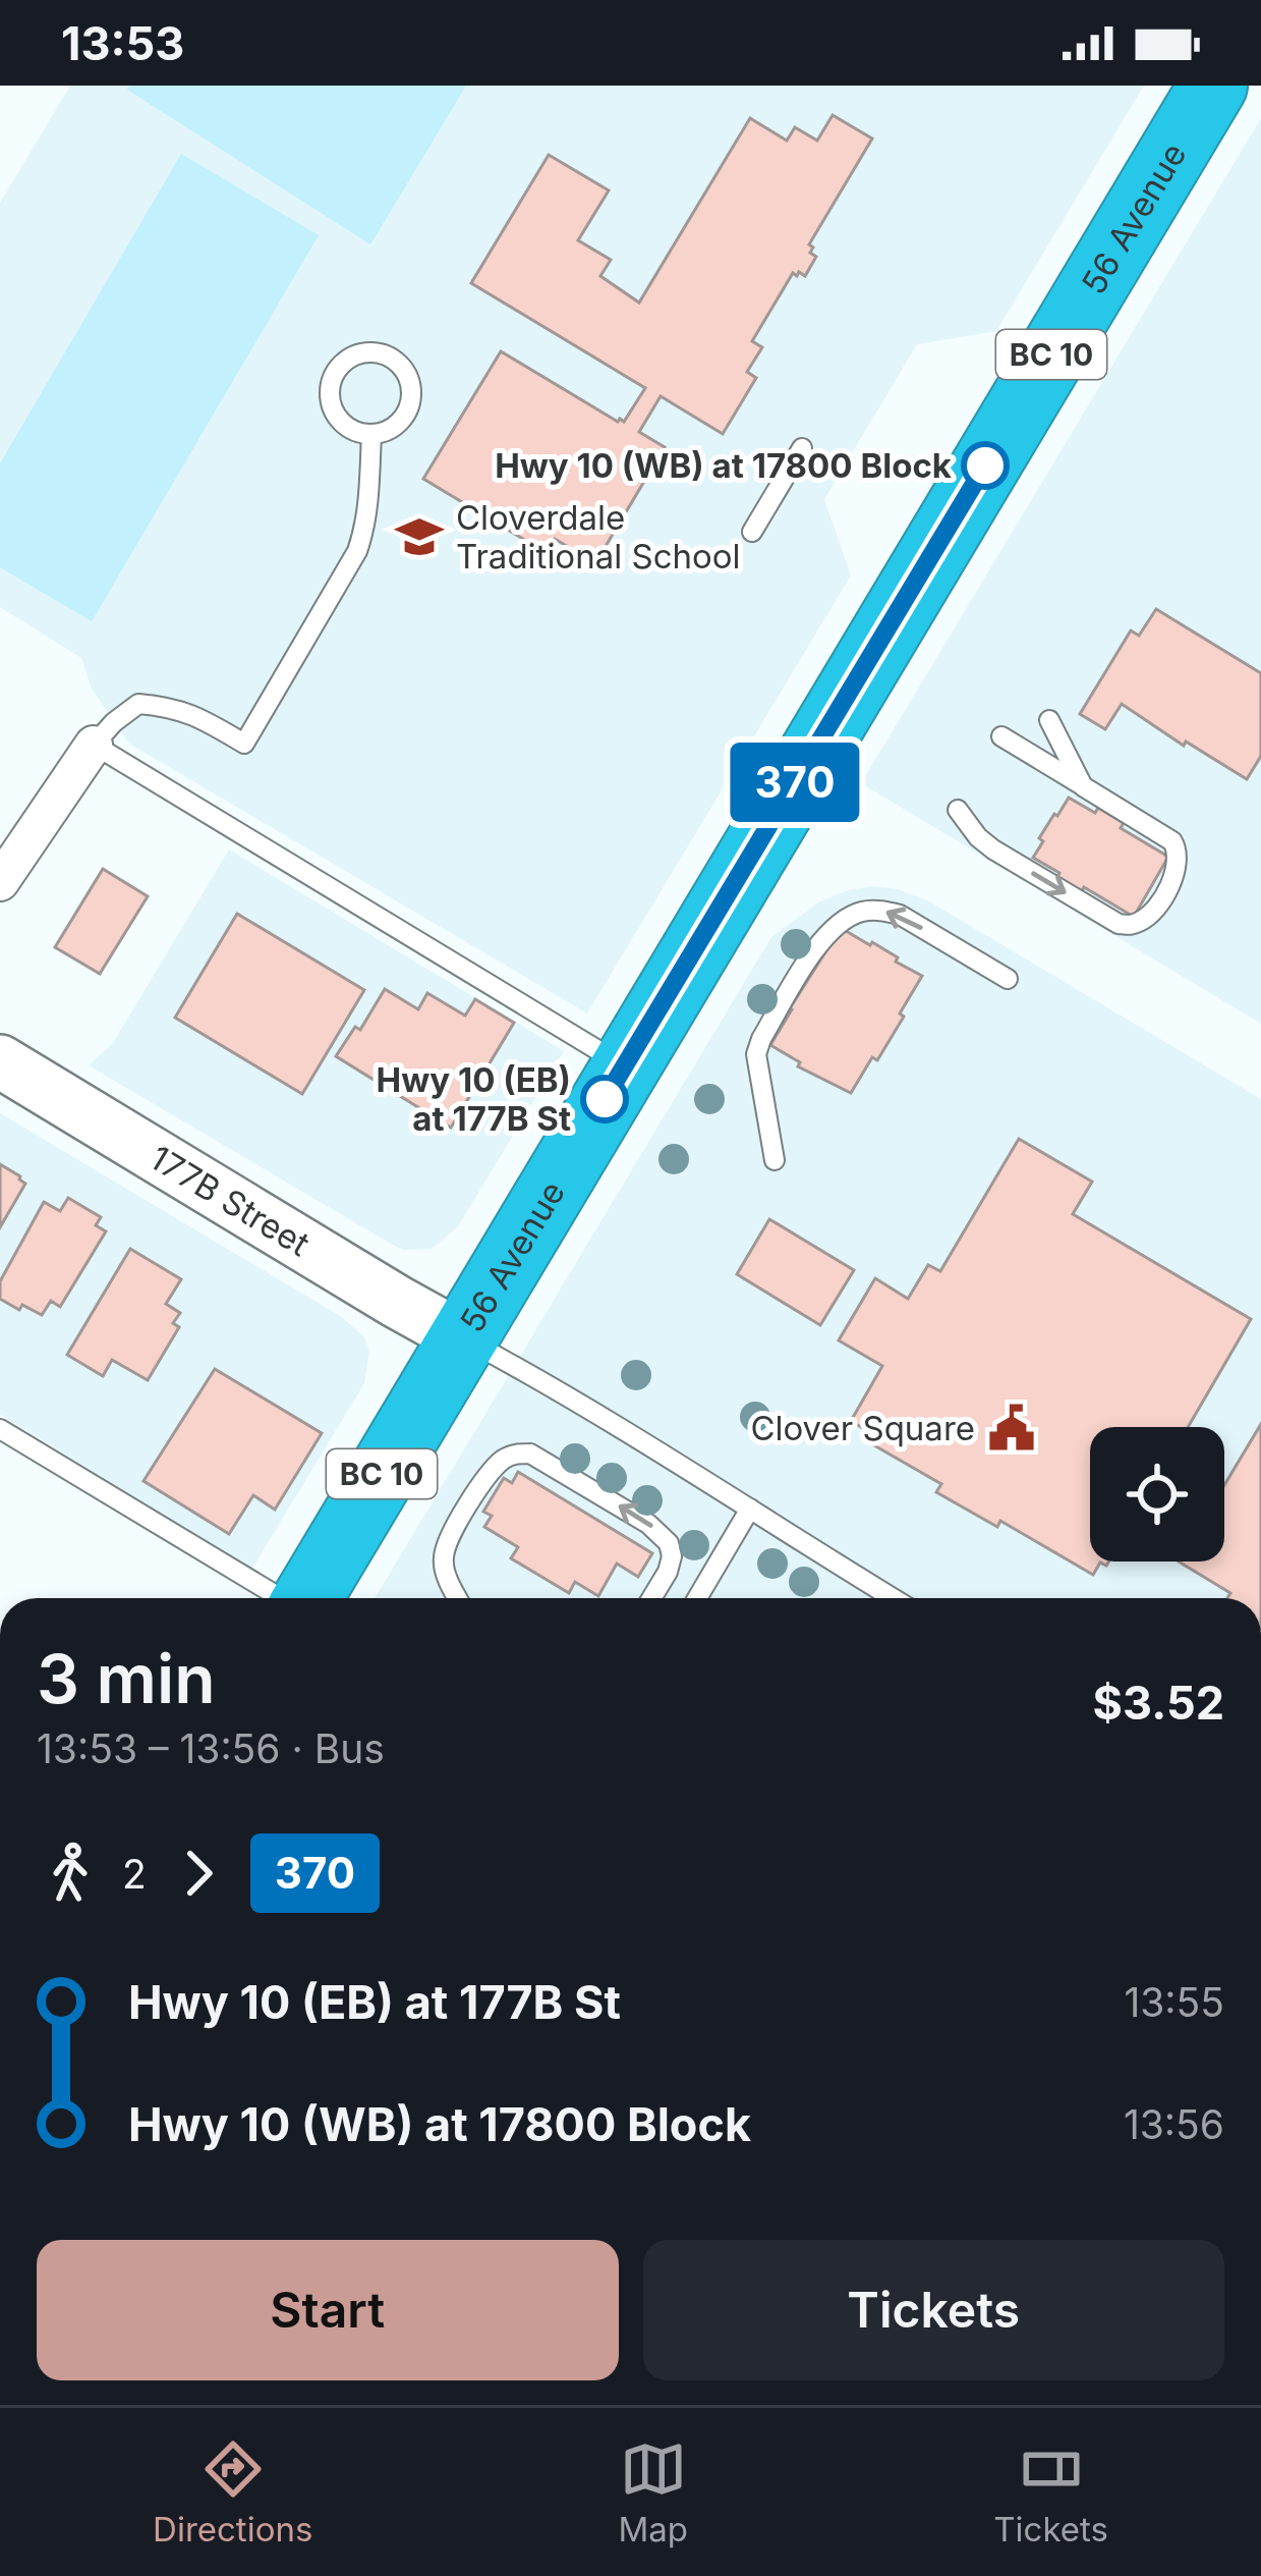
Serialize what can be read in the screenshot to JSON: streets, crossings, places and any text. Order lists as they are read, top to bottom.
{
  "streets": {
    "highway": ["56 Avenue", "BC 10"],
    "street": ["177B Street"]
  },
  "crossings": [
    ["56 Avenue", "177B Street"]
  ],
  "places": {
    "other": ["Hwy 10 (WB) at 17800 Block", "Hwy 10 (EB) at 177B St"],
    "school or university": ["Cloverdale Traditional School"],
    "public building": ["Clover Square"]
  },
  "lines": ["bus line 370"],
  "page": {
    "status": "13:53",
    "on_map": "370",
    "heading": ["3 min", "13:53 – 13:56 · Bus", "$3.52"],
    "legs": ["2", "370"],
    "list": [
      {
        "name": "Hwy 10 (EB) at 177B St",
        "value": "13:55"
      },
      {
        "name": "Hwy 10 (WB) at 17800 Block",
        "value": "13:56"
      }
    ],
    "buttons": ["Start", "Tickets"],
    "tabs": ["Directions", "Map", "Tickets"]
  }
}
